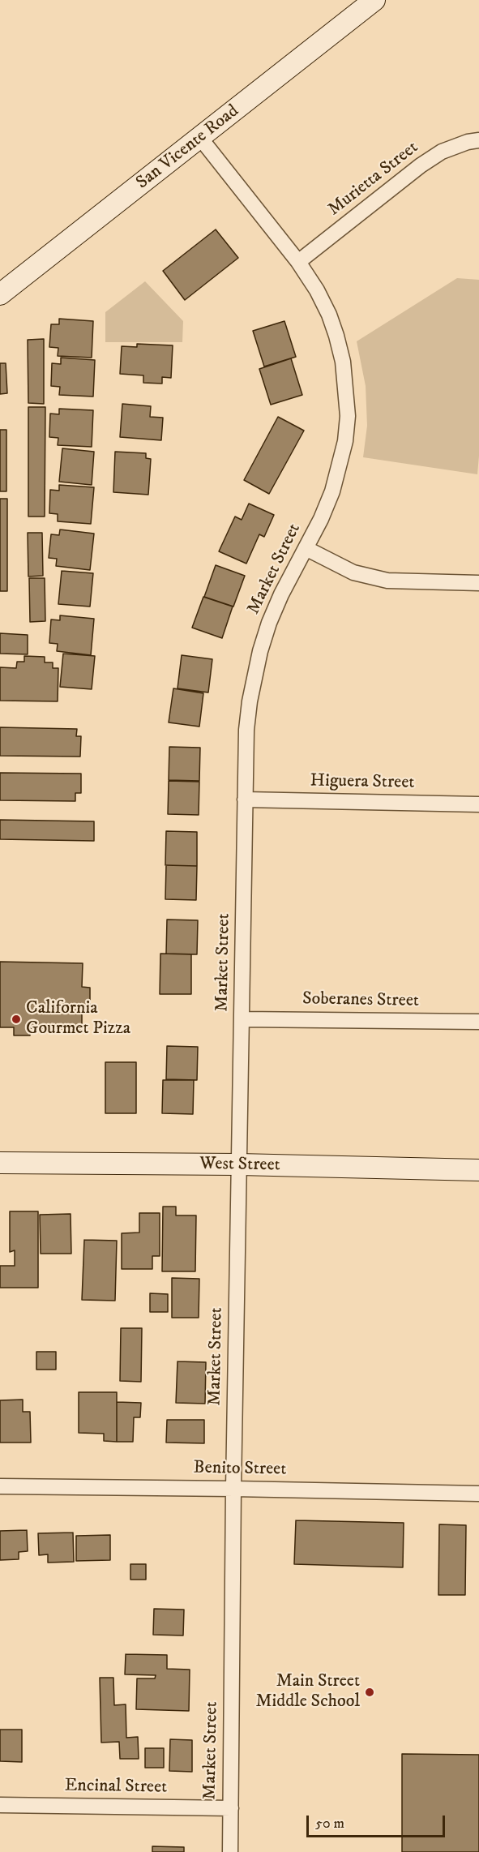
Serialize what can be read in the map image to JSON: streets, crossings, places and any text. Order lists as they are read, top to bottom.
{
  "streets": {
    "street": [
      "San Vicente Road",
      "Murietta Street",
      "Market Street",
      "Higuera Street",
      "Soberanes Street",
      "West Street",
      "Benito Street",
      "Encinal Street"
    ]
  },
  "crossings": [
    ["San Vicente Road", "Market Street"],
    ["Murietta Street", "Market Street"],
    ["Market Street", "Higuera Street"],
    ["Market Street", "Soberanes Street"],
    ["Market Street", "West Street"],
    ["Market Street", "Benito Street"],
    ["Market Street", "Encinal Street"]
  ],
  "places": ["California Gourmet Pizza", "Main Street Middle School"],
  "scale_bar": "50 m"
}
